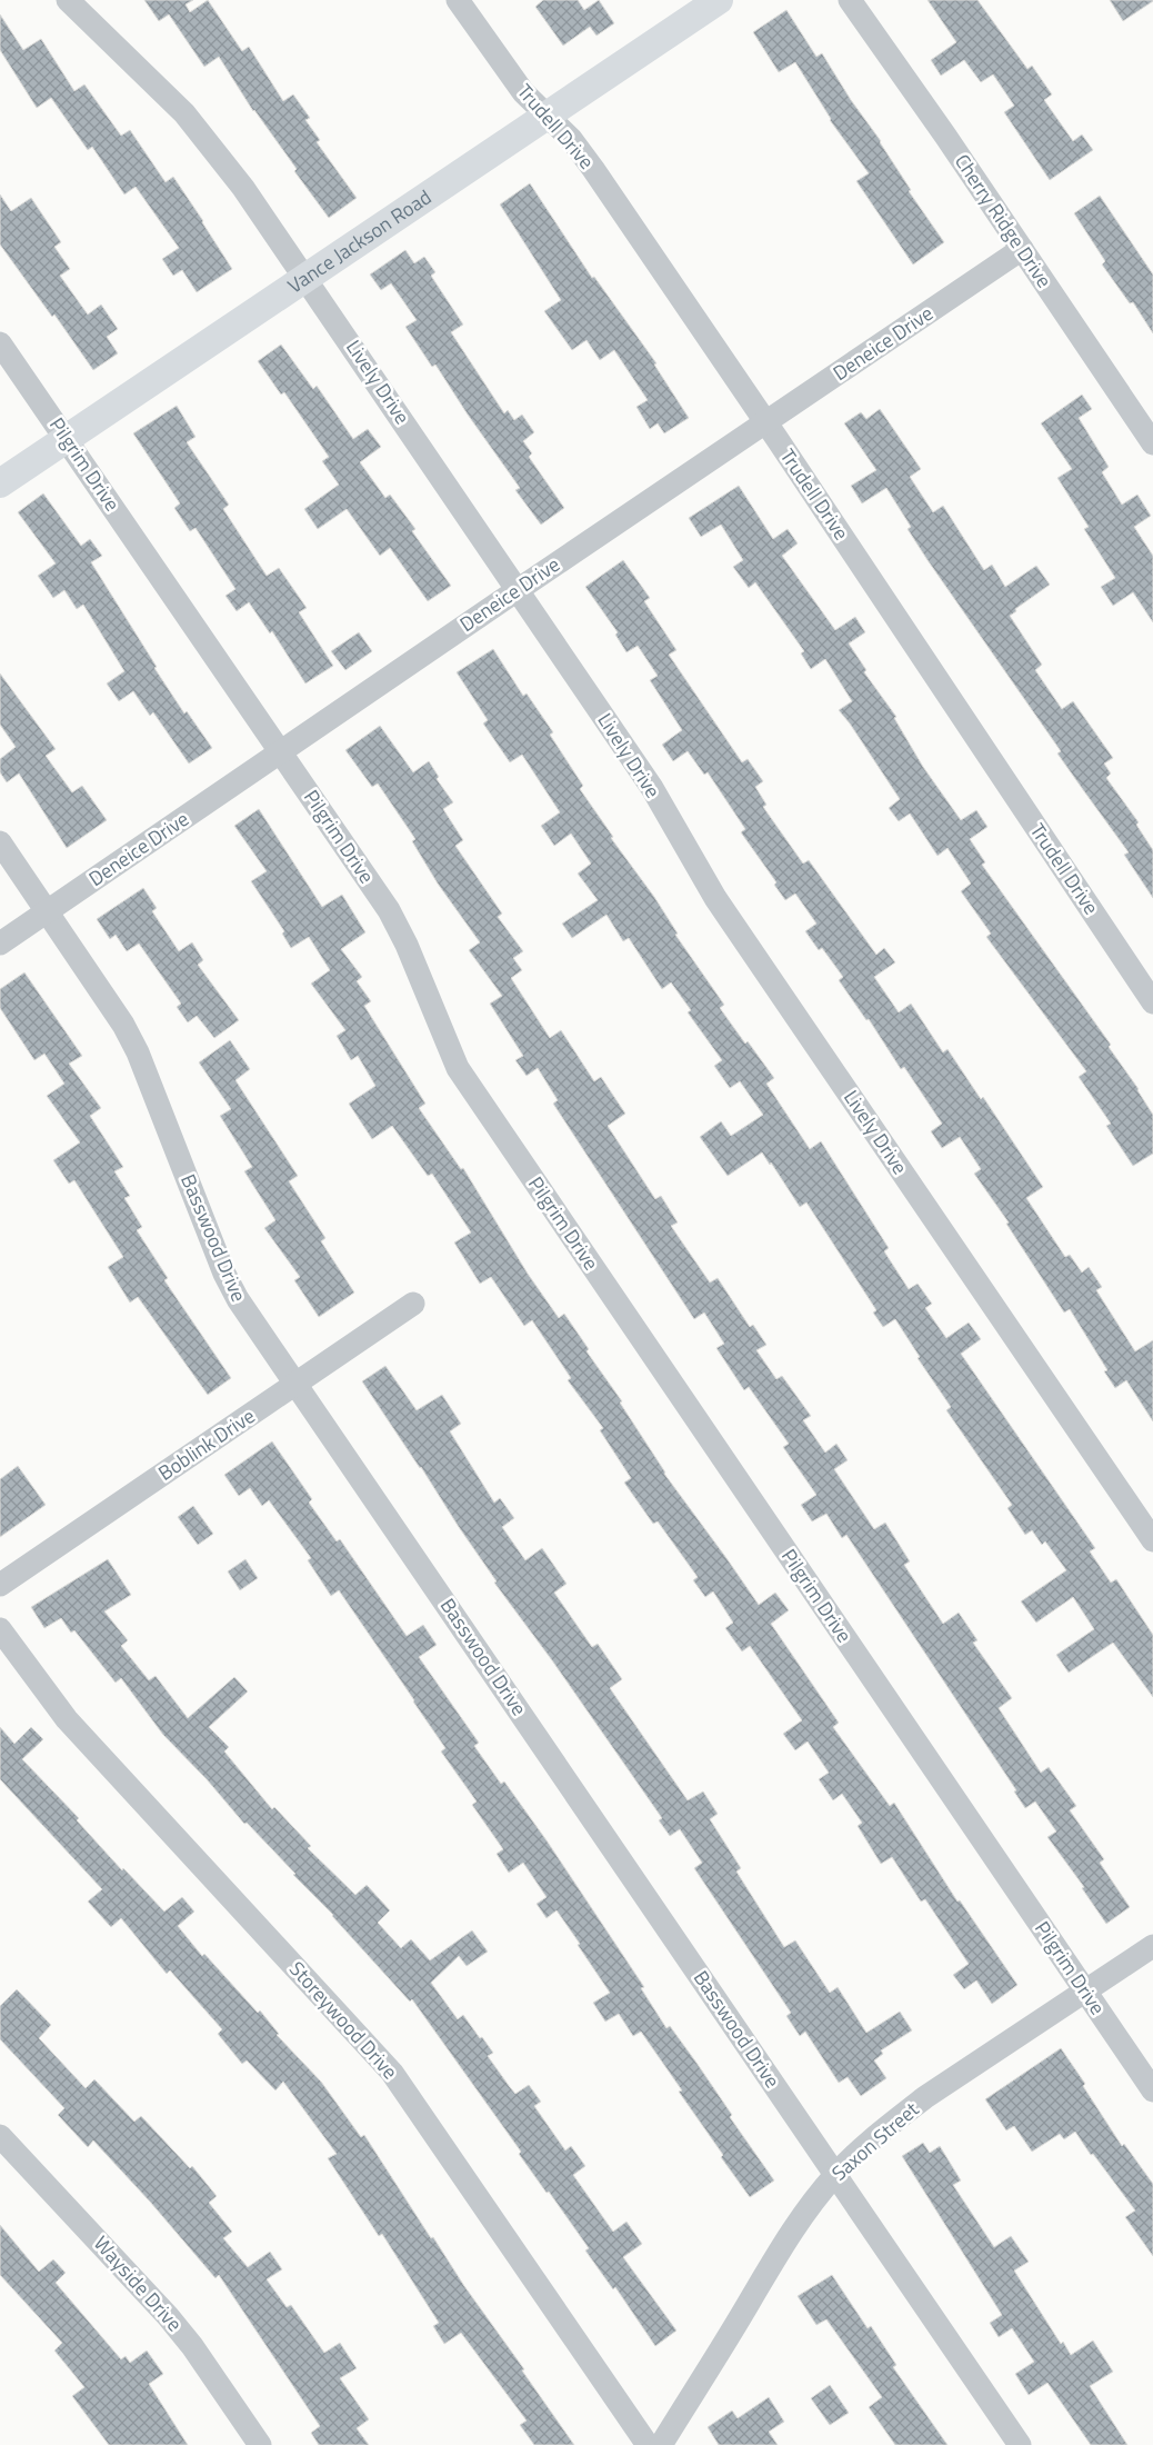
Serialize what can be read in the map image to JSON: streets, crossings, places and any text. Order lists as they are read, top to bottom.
{
  "streets": {
    "main road": ["Vance Jackson Road"],
    "street": [
      "Trudell Drive",
      "Cherry Ridge Drive",
      "Deneice Drive",
      "Lively Drive",
      "Pilgrim Drive",
      "Basswood Drive",
      "Boblink Drive",
      "Storeywood Drive",
      "Saxon Street",
      "Wayside Drive"
    ]
  },
  "crossings": [
    ["Trudell Drive", "Vance Jackson Road"],
    ["Trudell Drive", "Deneice Drive"],
    ["Cherry Ridge Drive", "Deneice Drive"],
    ["Vance Jackson Road", "Lively Drive"],
    ["Vance Jackson Road", "Pilgrim Drive"],
    ["Deneice Drive", "Lively Drive"],
    ["Deneice Drive", "Pilgrim Drive"],
    ["Deneice Drive", "Basswood Drive"],
    ["Pilgrim Drive", "Saxon Street"],
    ["Basswood Drive", "Boblink Drive"],
    ["Basswood Drive", "Saxon Street"]
  ]
}
